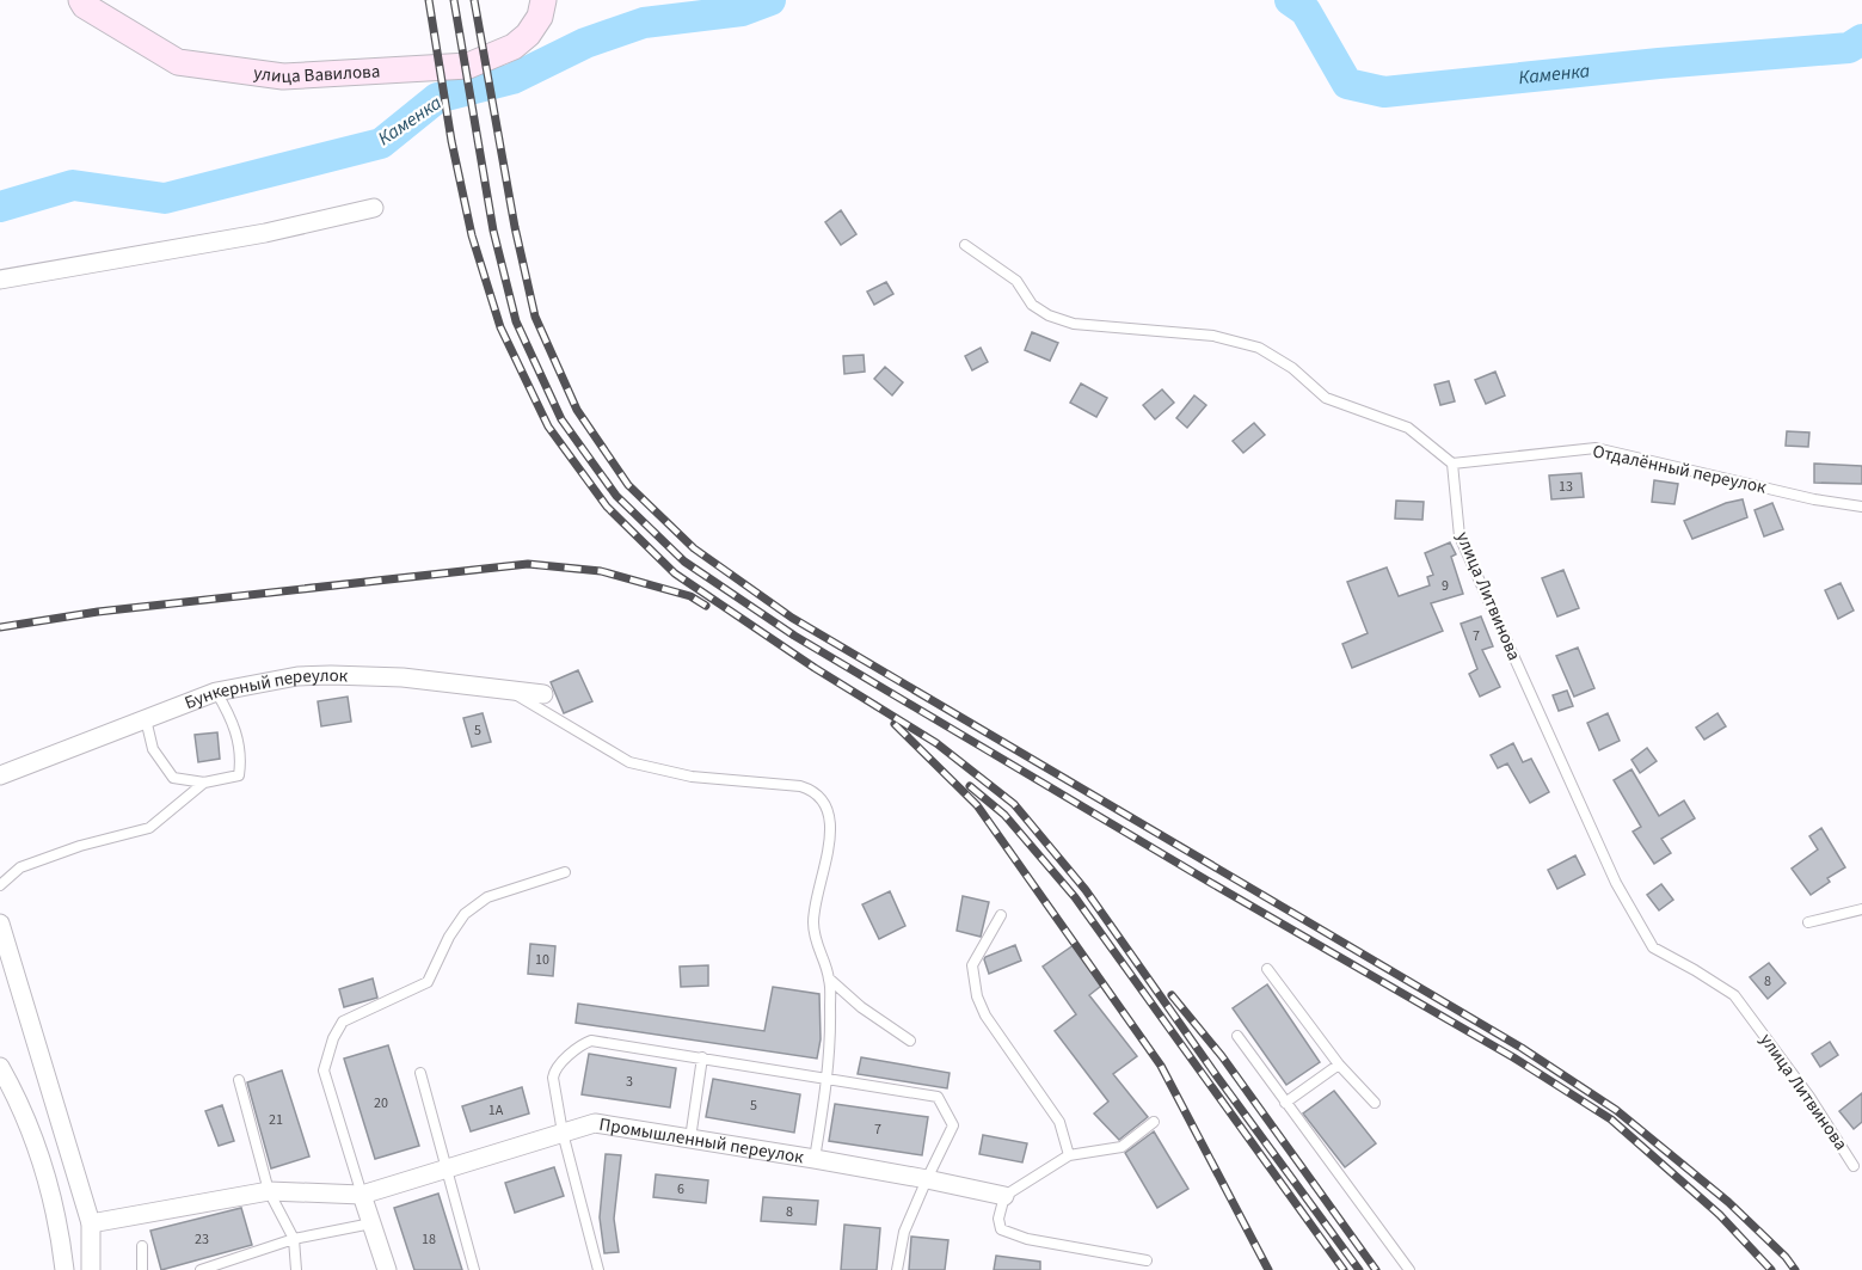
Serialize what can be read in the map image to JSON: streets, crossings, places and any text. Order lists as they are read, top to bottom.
{
  "streets": {
    "main road": ["улица Вавилова"],
    "street": ["Бункерный переулок", "Промышленный переулок"],
    "lane": ["Отдалённый переулок", "улица Литвинова"]
  },
  "crossings": [
    ["Отдалённый переулок", "улица Литвинова"]
  ],
  "water": ["Каменка"],
  "house_numbers": [
    "13",
    "9",
    "7",
    "5",
    "10",
    "8",
    "3",
    "20",
    "5",
    "1А",
    "21",
    "7",
    "6",
    "8",
    "23",
    "18"
  ]
}
